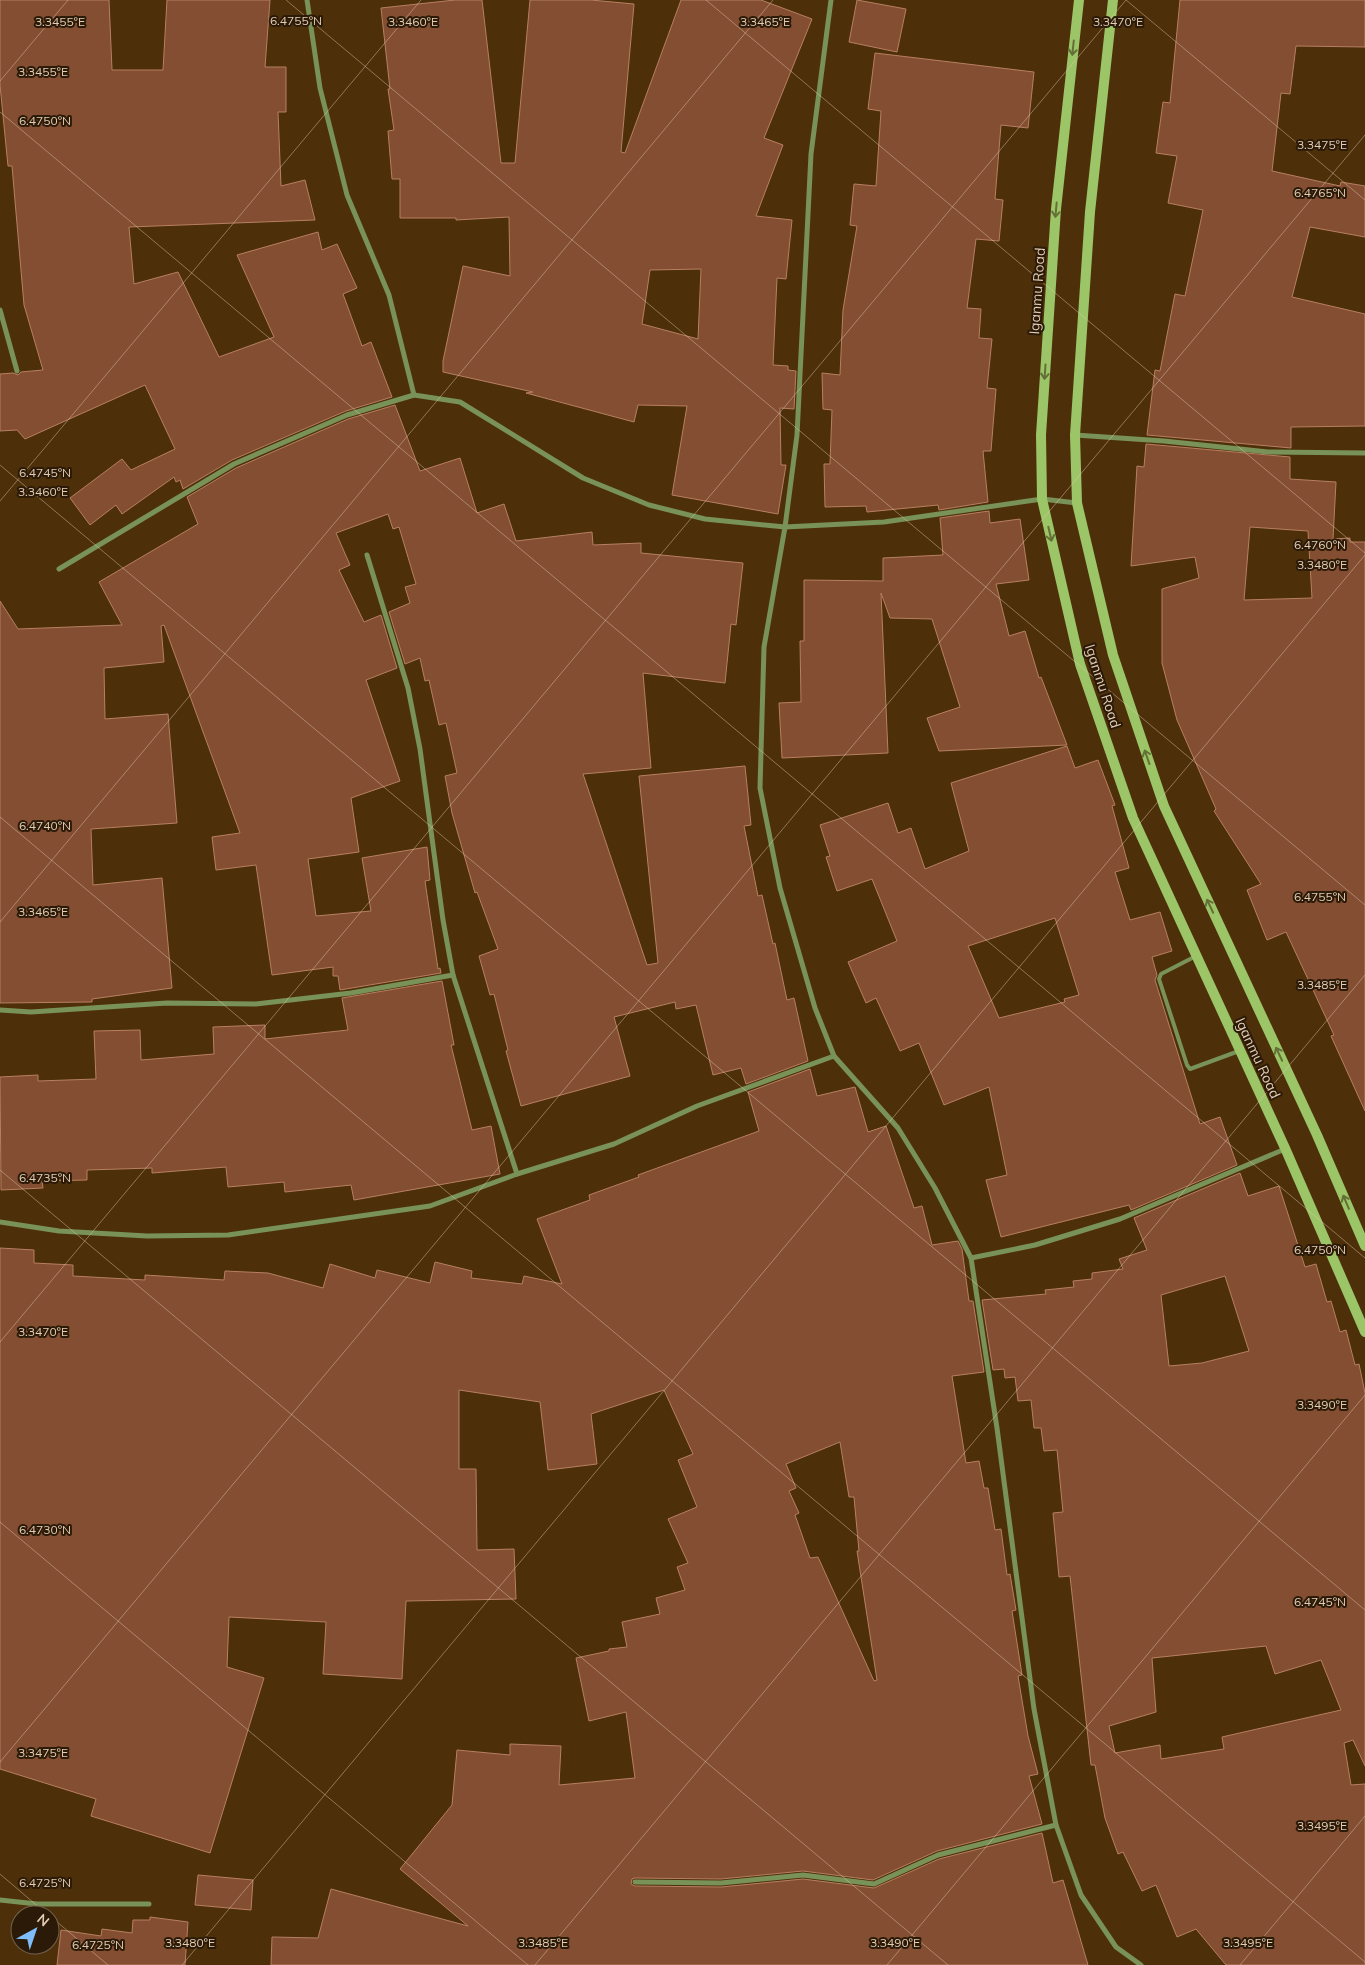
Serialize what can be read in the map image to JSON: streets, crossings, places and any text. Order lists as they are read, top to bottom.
{
  "streets": {
    "main road": ["Iganmu Road"]
  },
  "north": "top right",
  "coordinates": [
    "6.4755°N",
    "3.3455°E",
    "3.3460°E",
    "3.3465°E",
    "3.3470°E",
    "6.4750°N",
    "3.3475°E",
    "6.4765°N",
    "6.4745°N",
    "6.4760°N",
    "3.3480°E",
    "6.4740°N",
    "3.3485°E",
    "6.4735°N",
    "3.3490°E",
    "6.4730°N",
    "3.3495°E",
    "6.4725°N"
  ]
}
